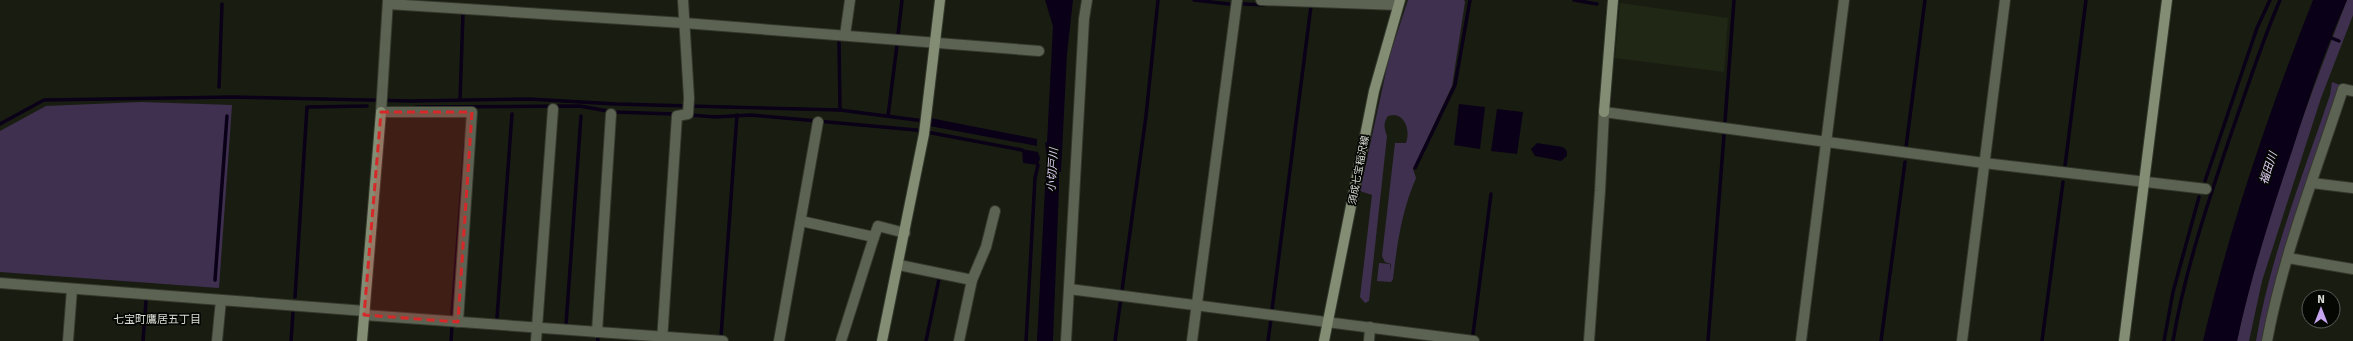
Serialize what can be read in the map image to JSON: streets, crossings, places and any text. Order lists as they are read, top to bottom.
{
  "streets": {
    "street": ["須成七宝稲沢線"]
  },
  "districts": ["七宝町鷹居五丁目"],
  "water": ["福田川", "小切戸川"],
  "north": "top"
}
